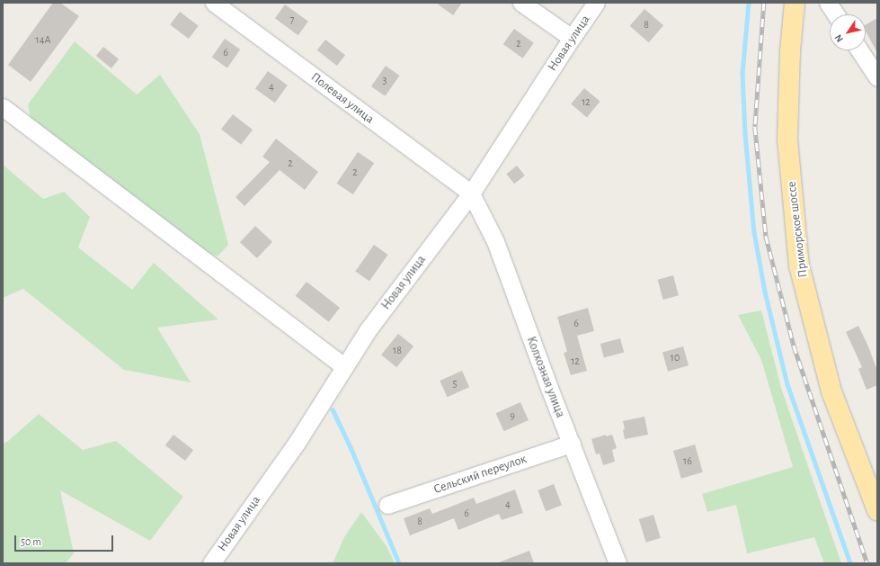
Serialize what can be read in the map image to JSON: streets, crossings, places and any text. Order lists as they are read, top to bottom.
{
  "streets": {
    "main road": ["Приморское шоссе"],
    "street": [
      "Новая улица",
      "Полевая улица",
      "Колхозная улица",
      "Сельский переулок"
    ]
  },
  "crossings": [
    ["Новая улица", "Полевая улица"],
    ["Новая улица", "Колхозная улица"],
    ["Полевая улица", "Колхозная улица"],
    ["Колхозная улица", "Сельский переулок"]
  ],
  "house_numbers": [
    "7",
    "8",
    "14А",
    "2",
    "6",
    "3",
    "4",
    "12",
    "2",
    "2",
    "6",
    "18",
    "10",
    "12",
    "5",
    "9",
    "16",
    "4",
    "6",
    "8"
  ],
  "scale_bar": "50 m",
  "north": "bottom left"
}
